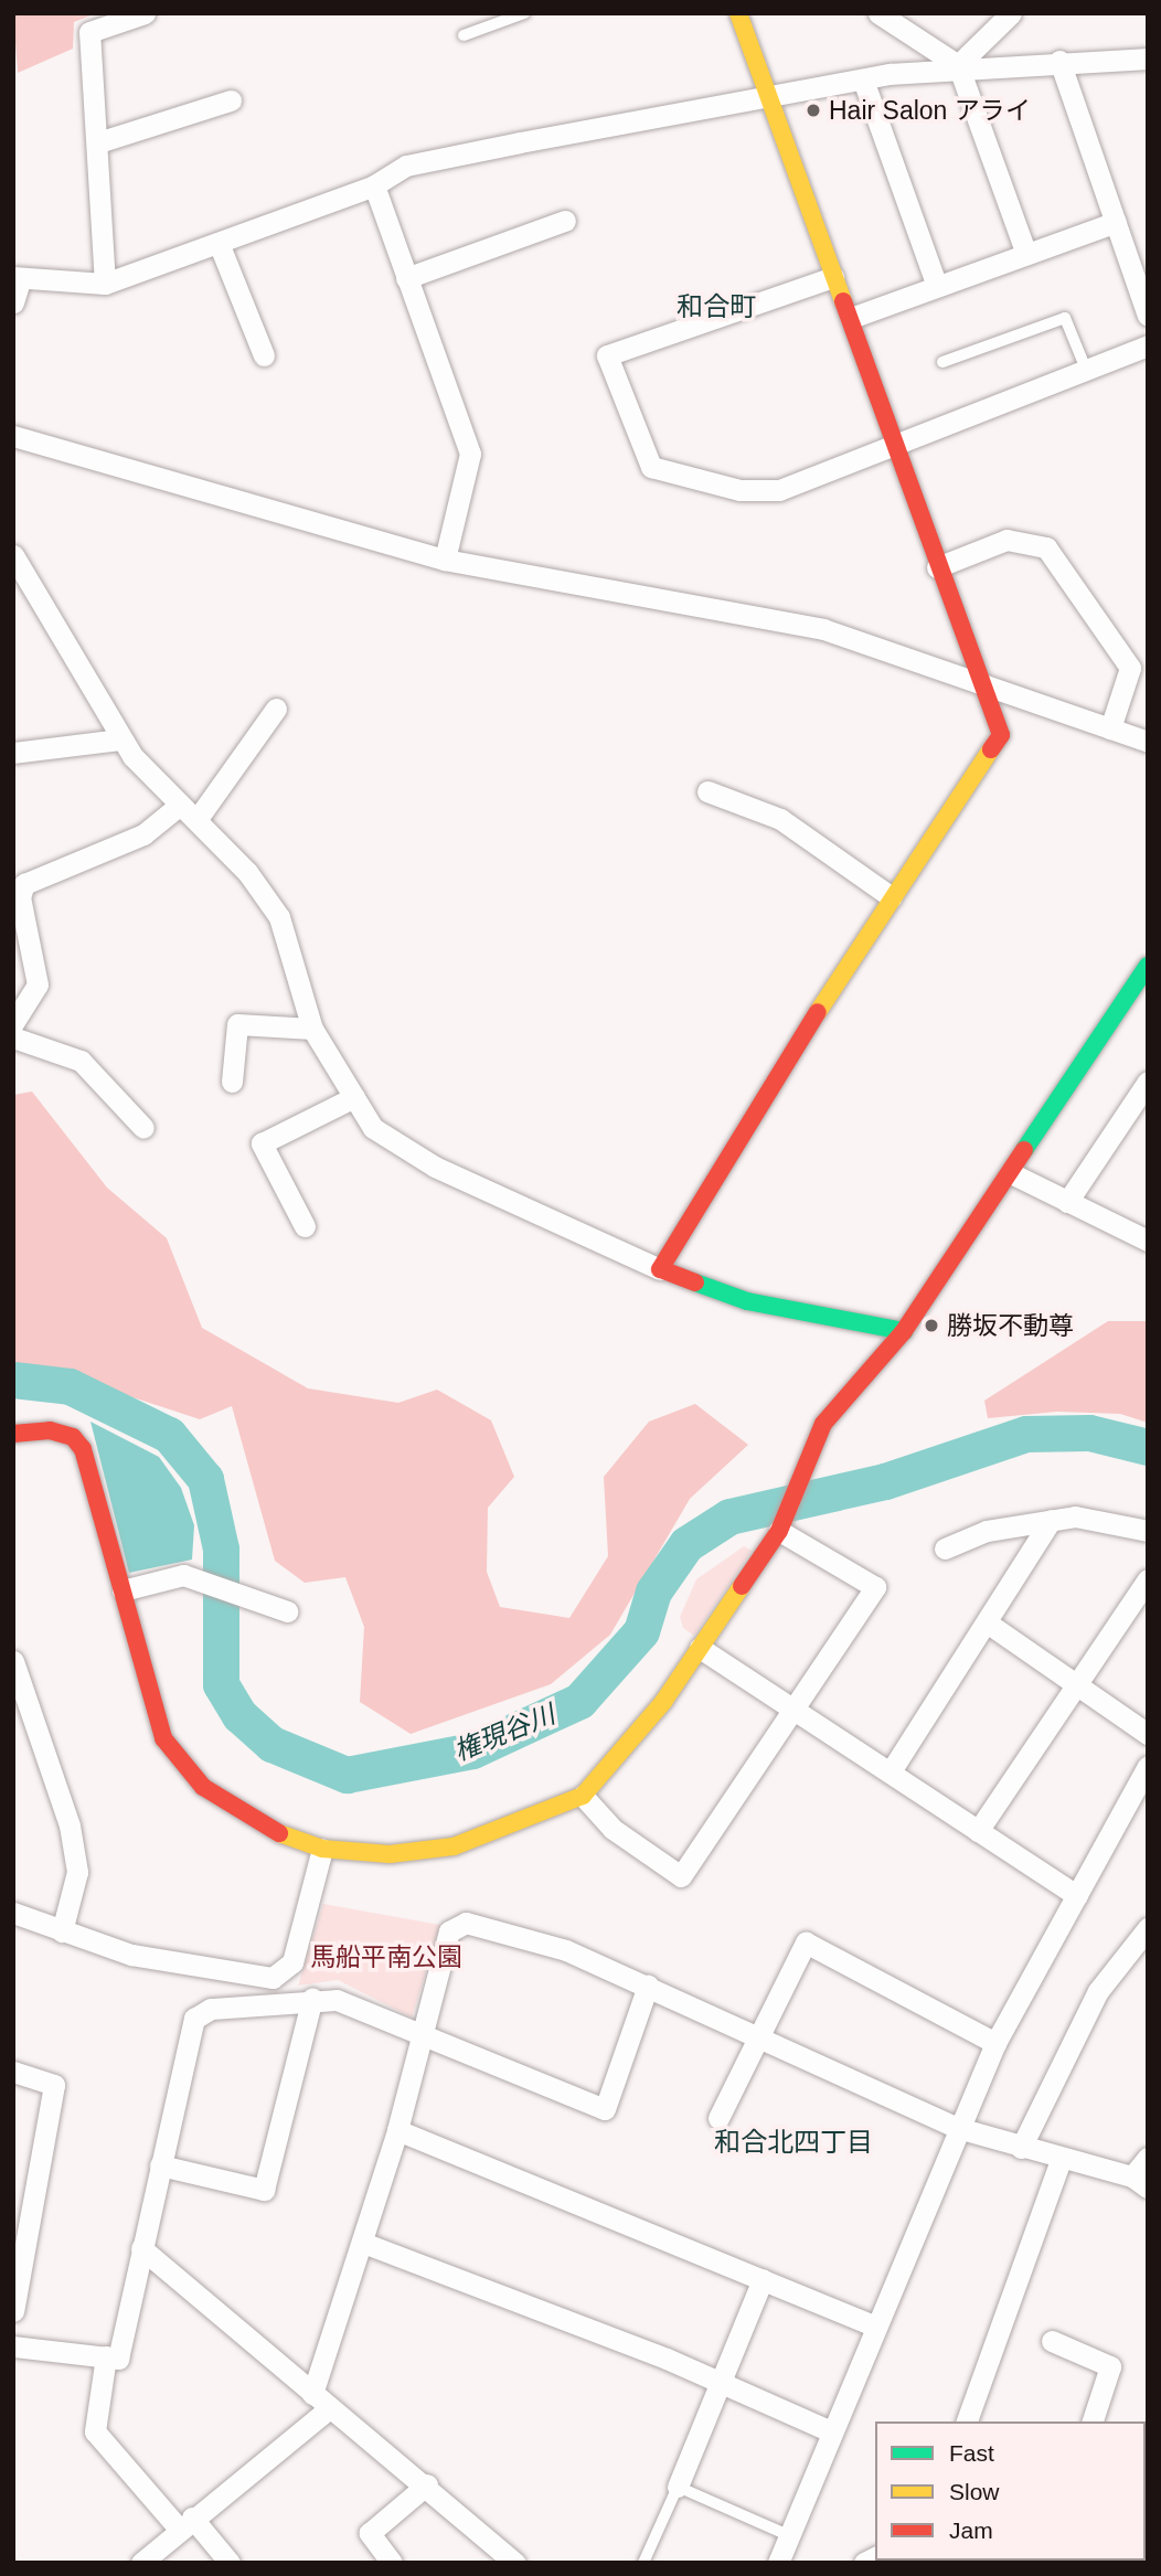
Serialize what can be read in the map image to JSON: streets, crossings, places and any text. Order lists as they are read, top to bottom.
{
  "districts": ["和合町", "和合北四丁目"],
  "water": ["権現谷川"],
  "parks": ["馬船平南公園"],
  "places": ["Hair Salon アライ", "勝坂不動尊"],
  "legend": ["Fast", "Slow", "Jam"]
}
